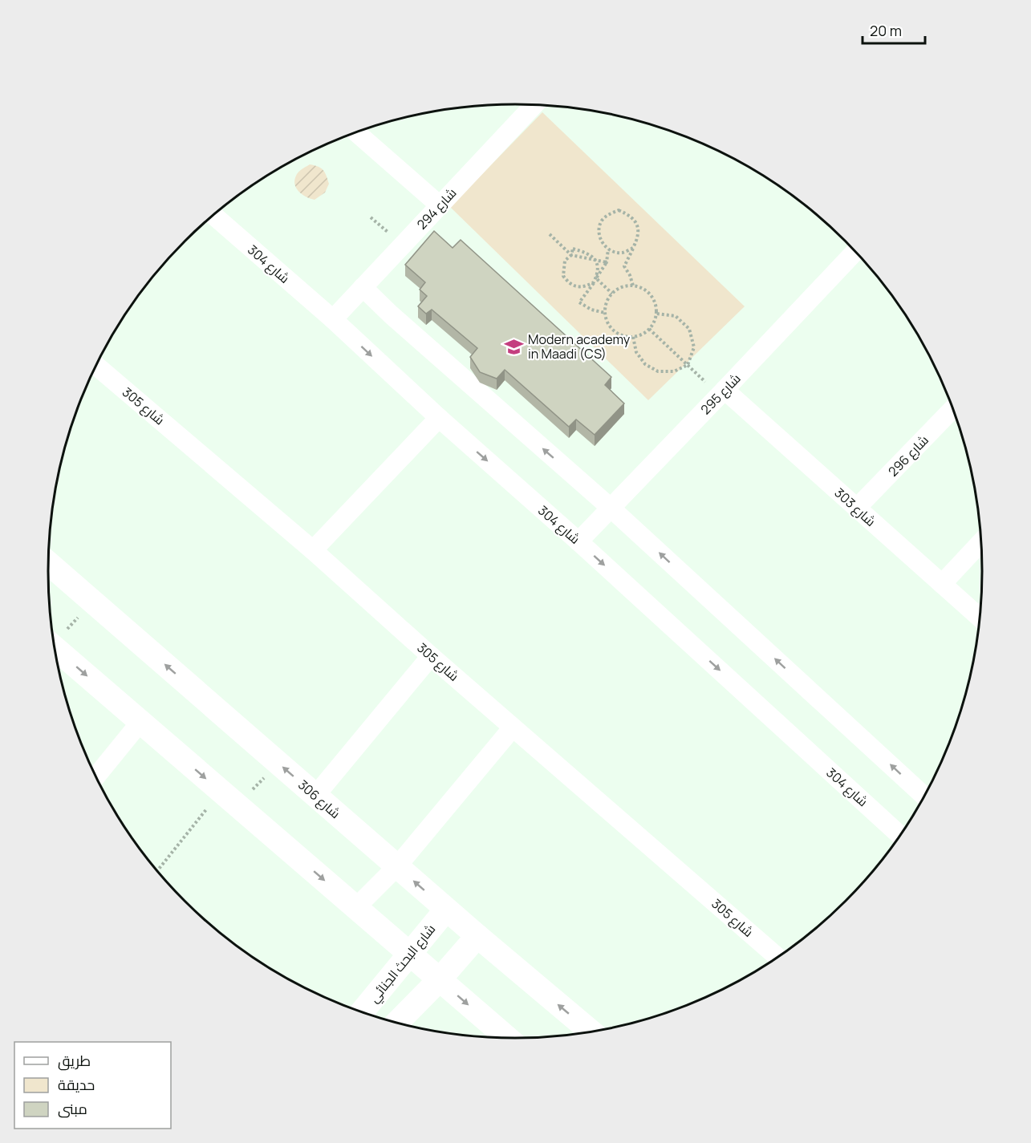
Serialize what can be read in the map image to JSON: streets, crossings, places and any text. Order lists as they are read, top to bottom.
{
  "streets": {
    "street": [
      "شارع 294",
      "شارع 304",
      "شارع 295",
      "شارع 305",
      "شارع 296",
      "شارع 303",
      "شارع 306",
      "شارع البحث الجنائي"
    ]
  },
  "crossings": [
    ["شارع 294", "شارع 304"],
    ["شارع 304", "شارع 295"],
    ["شارع 295", "شارع 303"],
    ["شارع 296", "شارع 303"],
    ["شارع 306", "شارع البحث الجنائي"]
  ],
  "places": {
    "school or university": ["Modern academy in Maadi (CS)"]
  },
  "legend": ["طريق", "حديقة", "مبنى"],
  "scale_bar": "20 m"
}
